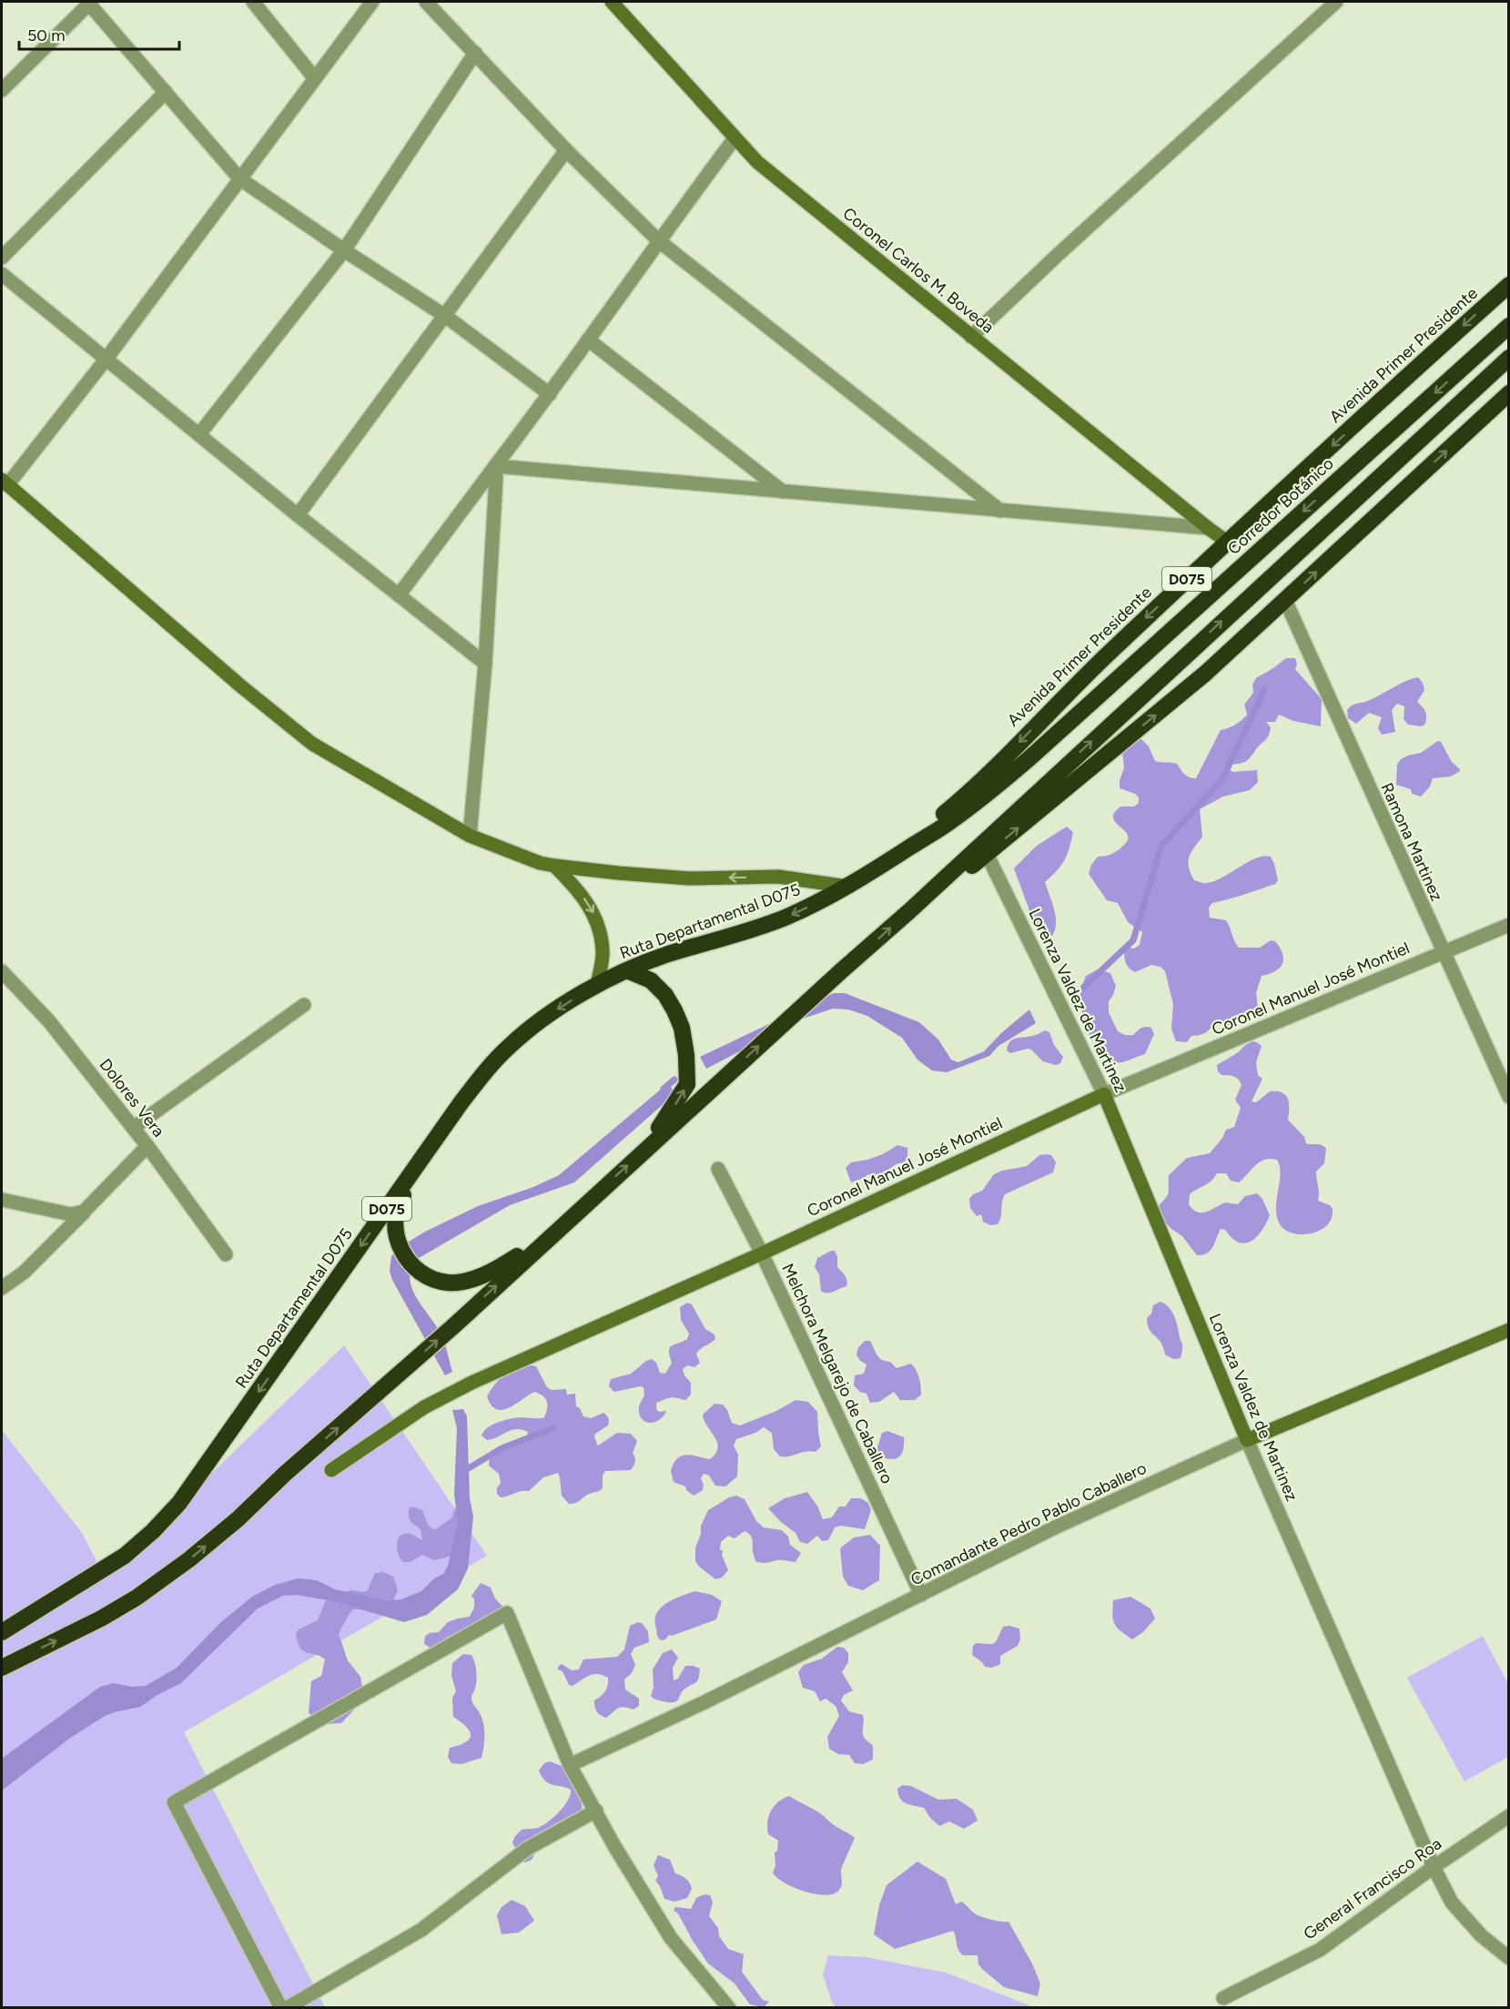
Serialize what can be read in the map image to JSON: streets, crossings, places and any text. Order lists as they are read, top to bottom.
{
  "streets": {
    "highway": [
      "Avenida Primer Presidente",
      "Corredor Botánico",
      "D075",
      "Ruta Departamental D075"
    ],
    "street": [
      "Coronel Carlos M. Boveda",
      "Ramona Martinez",
      "Coronel Manuel José Montiel",
      "Lorenza Valdez de Martinez",
      "Dolores Vera",
      "Melchora Melgarejo de Caballero",
      "Comandante Pedro Pablo Caballero",
      "General Francisco Roa"
    ]
  },
  "crossings": [
    ["Coronel Carlos M. Boveda", "Avenida Primer Presidente"],
    ["Avenida Primer Presidente", "Ruta Departamental D075"],
    ["Corredor Botánico", "Ruta Departamental D075"],
    ["Ramona Martinez", "Coronel Manuel José Montiel"],
    ["Coronel Manuel José Montiel", "Lorenza Valdez de Martinez"],
    ["Coronel Manuel José Montiel", "Melchora Melgarejo de Caballero"],
    ["Lorenza Valdez de Martinez", "Comandante Pedro Pablo Caballero"],
    ["Lorenza Valdez de Martinez", "General Francisco Roa"],
    ["Melchora Melgarejo de Caballero", "Comandante Pedro Pablo Caballero"]
  ],
  "scale_bar": "50 m"
}
